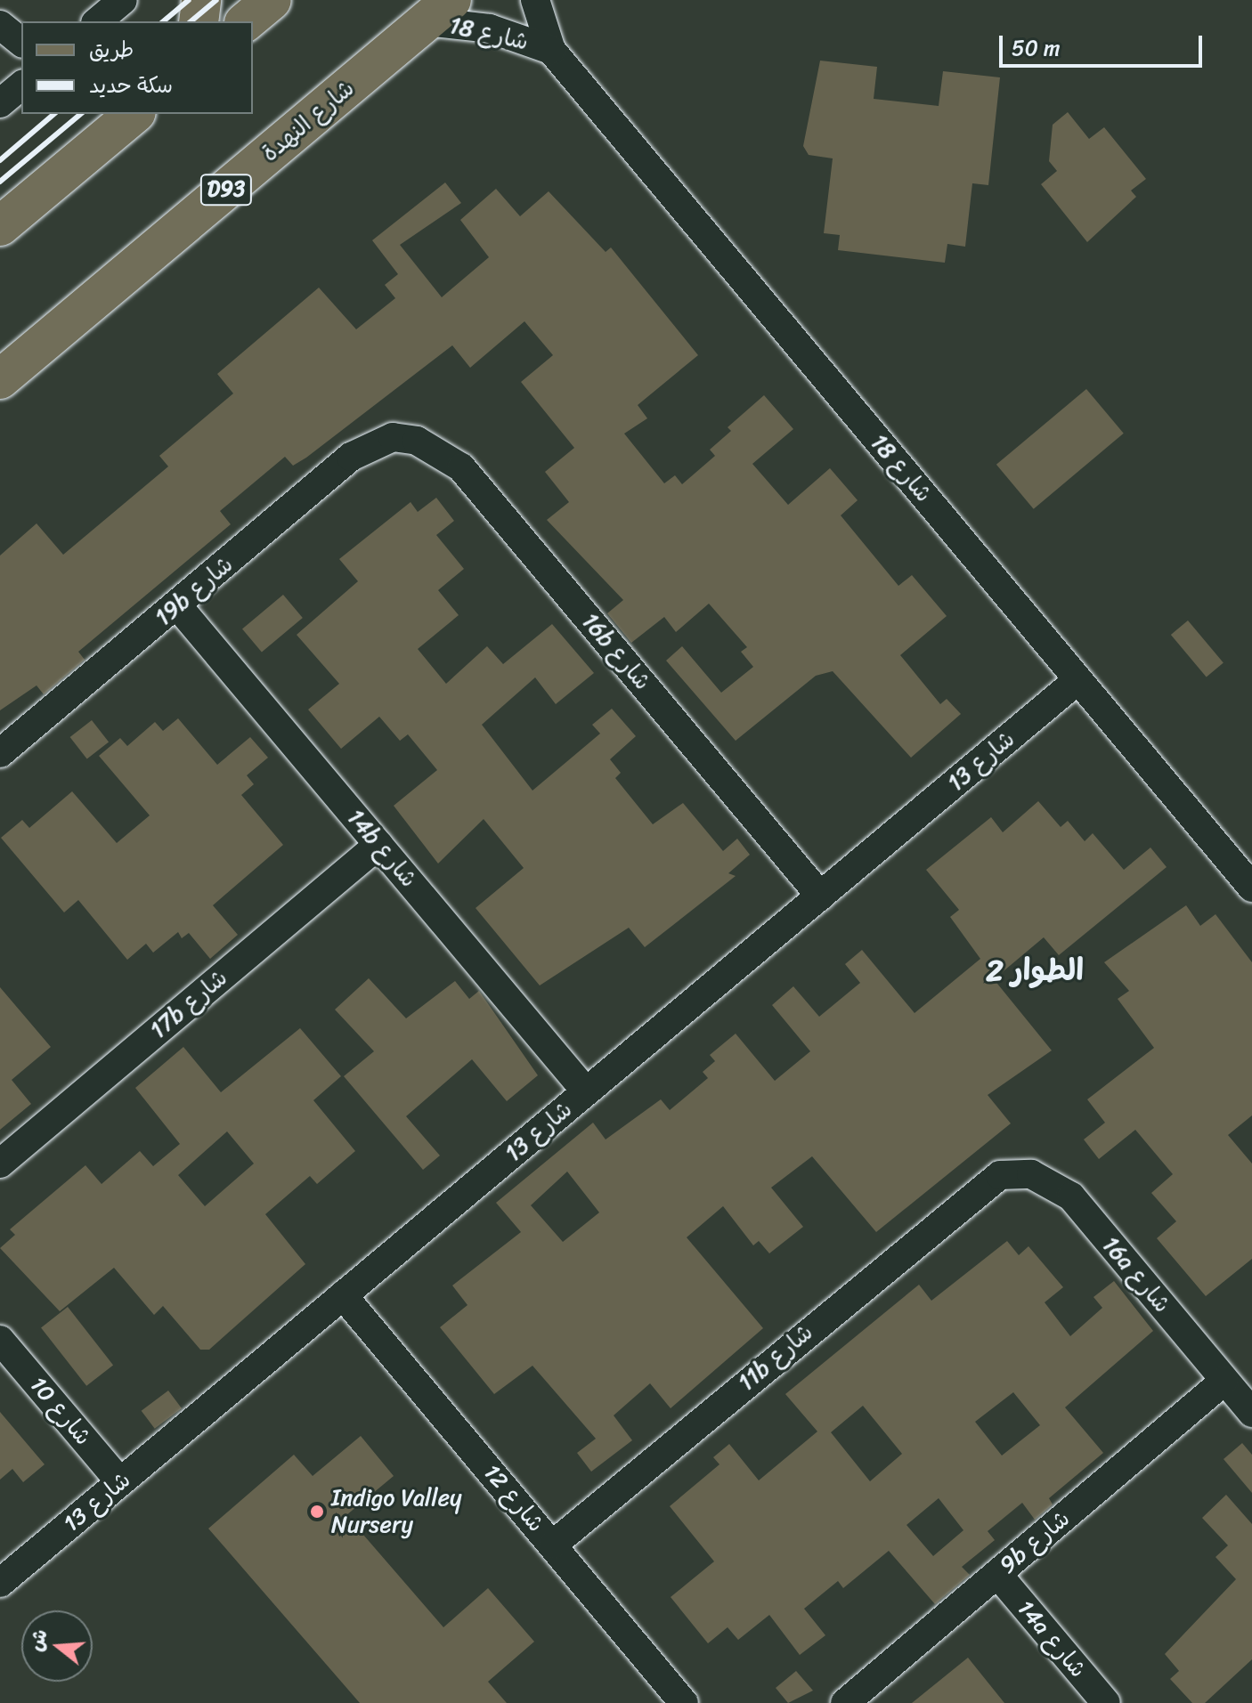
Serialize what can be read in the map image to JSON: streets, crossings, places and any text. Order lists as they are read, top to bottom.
{
  "streets": {
    "main road": ["شارع النهدة", "D93"],
    "street": [
      "شارع 18",
      "19b شارع",
      "16b شارع",
      "شارع 13",
      "14b شارع",
      "17b شارع",
      "16a شارع",
      "11b شارع",
      "شارع 10",
      "شارع 12",
      "9b شارع",
      "14a شارع"
    ]
  },
  "crossings": [
    ["شارع 18", "شارع النهدة"],
    ["شارع 18", "شارع 13"],
    ["19b شارع", "16b شارع"],
    ["19b شارع", "14b شارع"],
    ["16b شارع", "شارع 13"],
    ["شارع 13", "14b شارع"],
    ["شارع 13", "شارع 10"],
    ["شارع 13", "شارع 12"],
    ["14b شارع", "17b شارع"],
    ["16a شارع", "11b شارع"],
    ["16a شارع", "9b شارع"],
    ["11b شارع", "شارع 12"],
    ["9b شارع", "14a شارع"]
  ],
  "districts": ["الطوار 2"],
  "places": ["Indigo Valley Nursery"],
  "legend": ["طريق", "سكة حديد"],
  "scale_bar": "50 m",
  "north": "left"
}
